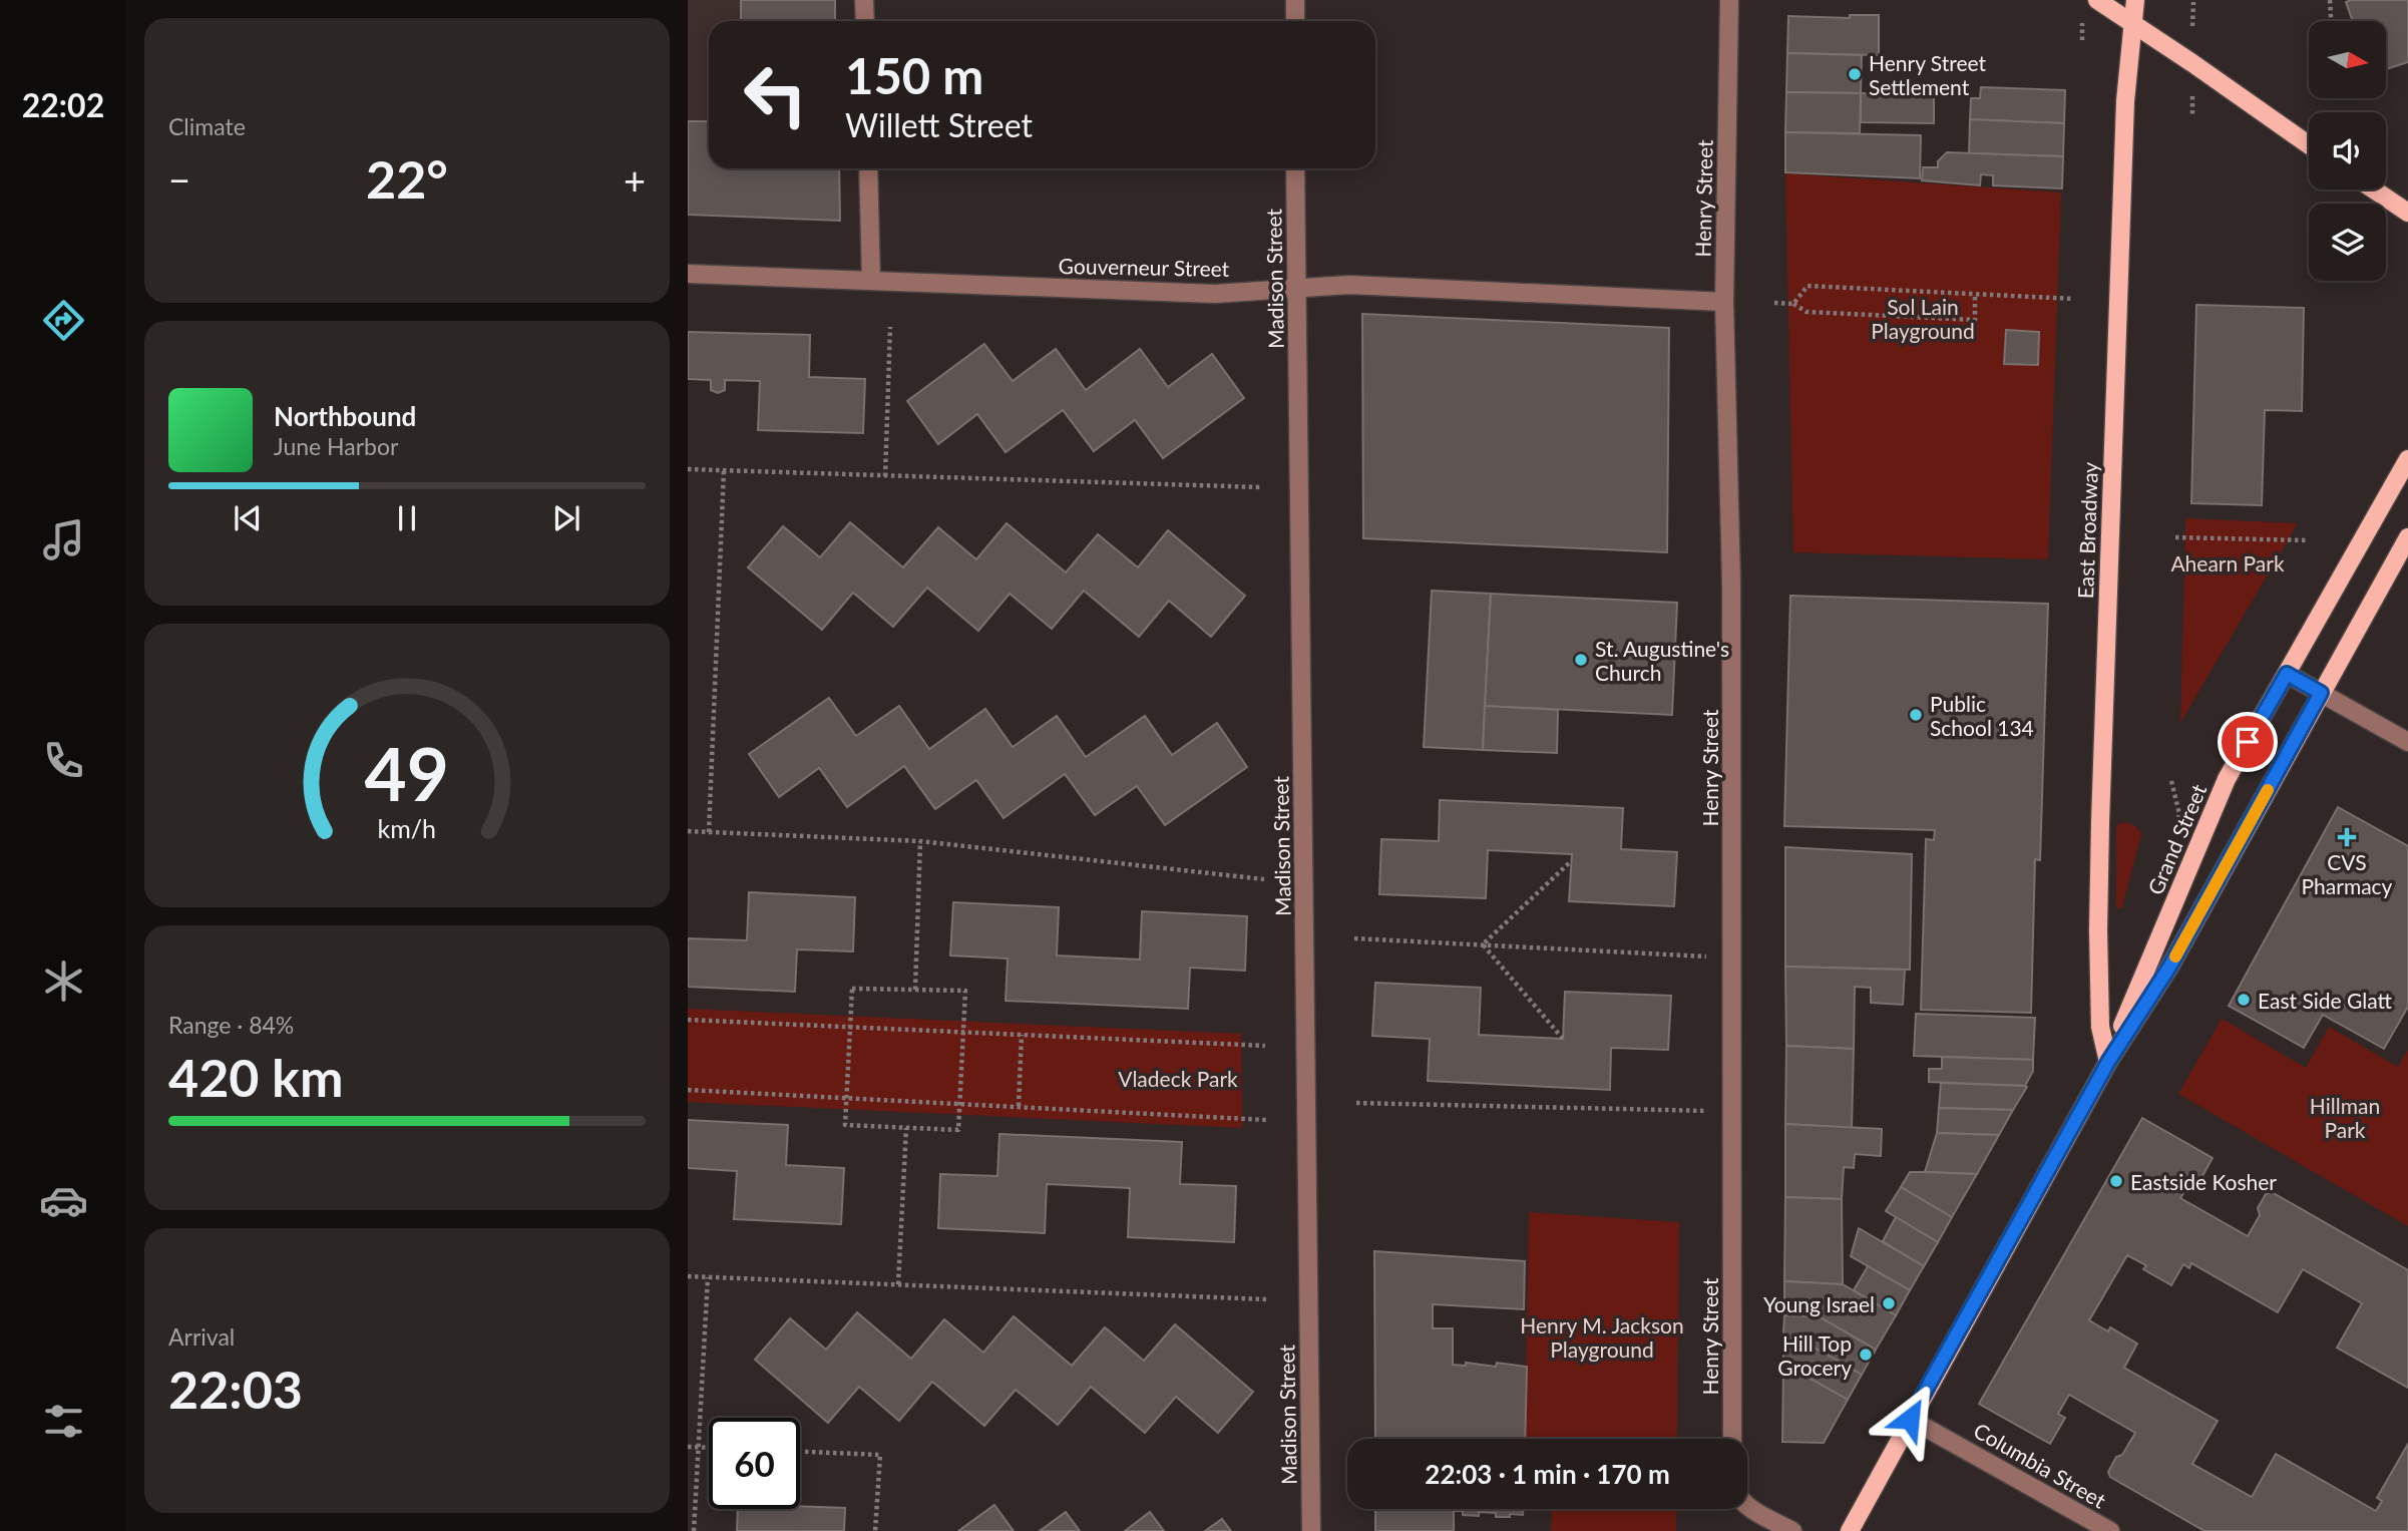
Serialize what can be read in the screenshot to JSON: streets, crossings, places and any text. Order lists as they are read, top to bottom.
{
  "streets": {
    "main road": ["East Broadway", "Grand Street"],
    "street": [
      "Henry Street",
      "Gouverneur Street",
      "Madison Street",
      "Columbia Street"
    ]
  },
  "crossings": [
    ["Henry Street", "Gouverneur Street"],
    ["Gouverneur Street", "Madison Street"],
    ["East Broadway", "Grand Street"],
    ["Grand Street", "Columbia Street"]
  ],
  "parks": [
    "Sol Lain Playground",
    "Ahearn Park",
    "Vladeck Park",
    "Hillman Park",
    "Henry M. Jackson Playground"
  ],
  "places": {
    "other": [
      "Henry Street Settlement",
      "St. Augustine's Church",
      "Public School 134",
      "East Side Glatt",
      "Eastside Kosher",
      "Young Israel",
      "Hill Top Grocery"
    ],
    "health": ["CVS Pharmacy"]
  },
  "north": "right",
  "page": {
    "tabs": "22:02",
    "tile": [
      "Climate",
      ["Range · 84%", "420 km"],
      ["Arrival", "22:03"]
    ],
    "turn": ["150 m", "Willett Street"],
    "heat": ["−", "22°", "+"],
    "song": ["Northbound", "June Harbor"],
    "limit": "60",
    "trip": "22:03 · 1 min · 170 m",
    "gauge": ["49", "km/h"]
  }
}
